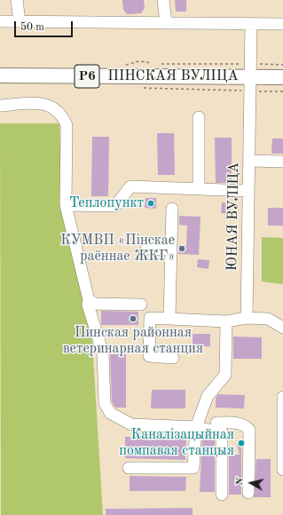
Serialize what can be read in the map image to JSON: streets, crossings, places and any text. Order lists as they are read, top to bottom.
{
  "streets": {
    "main road": ["Р6", "ПІНСКАЯ ВУЛІЦА"],
    "street": ["ЮНАЯ ВУЛІЦА"]
  },
  "crossings": [
    ["ПІНСКАЯ ВУЛІЦА", "ЮНАЯ ВУЛІЦА"]
  ],
  "places": [
    "Теплопункт",
    "КУМВП «Пінскае раённае ЖКГ»",
    "Пинская районная ветеринарная станция",
    "Каналізацыйная помпавая станцыя"
  ],
  "scale_bar": "50 m",
  "north": "left"
}
